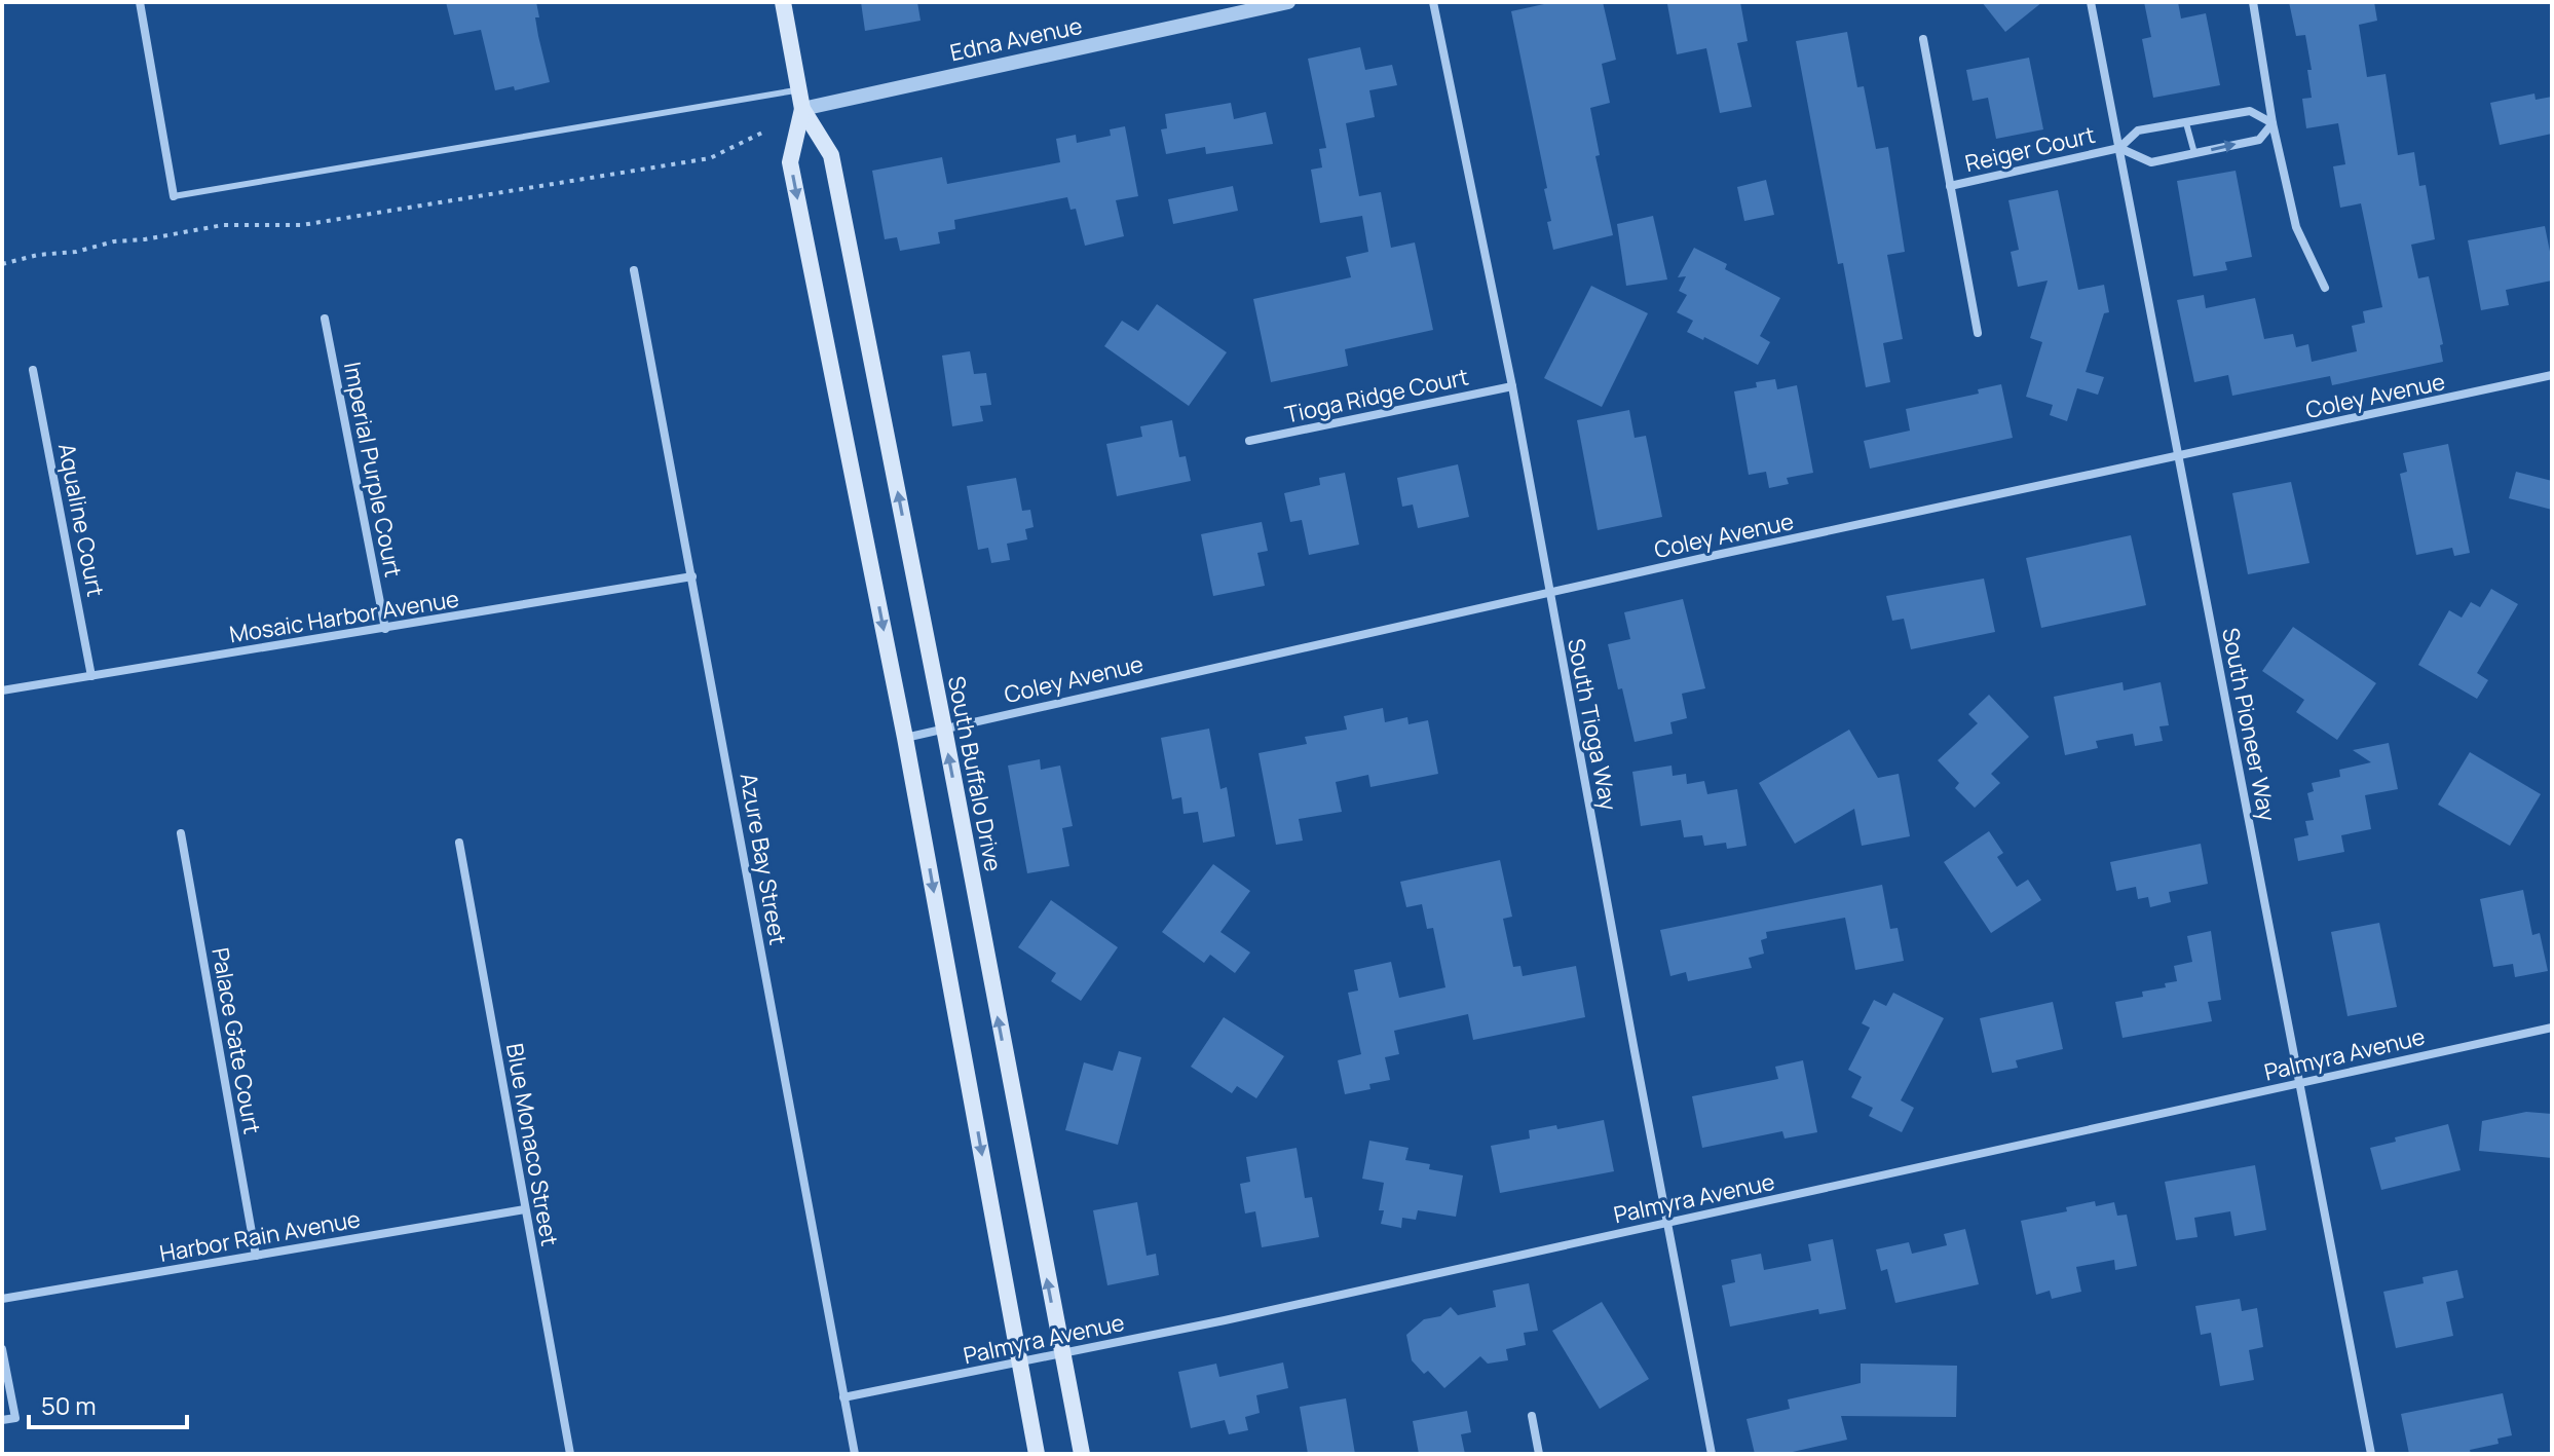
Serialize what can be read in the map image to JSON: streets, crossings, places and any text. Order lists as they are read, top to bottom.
{
  "streets": {
    "main road": ["South Buffalo Drive"],
    "street": [
      "Edna Avenue",
      "Reiger Court",
      "Tioga Ridge Court",
      "Coley Avenue",
      "Imperial Purple Court",
      "Aqualine Court",
      "Mosaic Harbor Avenue",
      "South Tioga Way",
      "South Pioneer Way",
      "Azure Bay Street",
      "Palace Gate Court",
      "Palmyra Avenue",
      "Blue Monaco Street",
      "Harbor Rain Avenue"
    ]
  },
  "crossings": [
    ["Edna Avenue", "South Buffalo Drive"],
    ["Reiger Court", "South Pioneer Way"],
    ["Tioga Ridge Court", "South Tioga Way"],
    ["Coley Avenue", "South Tioga Way"],
    ["Coley Avenue", "South Pioneer Way"],
    ["Coley Avenue", "South Buffalo Drive"],
    ["Imperial Purple Court", "Mosaic Harbor Avenue"],
    ["Aqualine Court", "Mosaic Harbor Avenue"],
    ["Mosaic Harbor Avenue", "Azure Bay Street"],
    ["South Tioga Way", "Palmyra Avenue"],
    ["South Pioneer Way", "Palmyra Avenue"],
    ["South Buffalo Drive", "Palmyra Avenue"],
    ["Azure Bay Street", "Palmyra Avenue"],
    ["Palace Gate Court", "Harbor Rain Avenue"],
    ["Blue Monaco Street", "Harbor Rain Avenue"]
  ],
  "scale_bar": "50 m"
}
